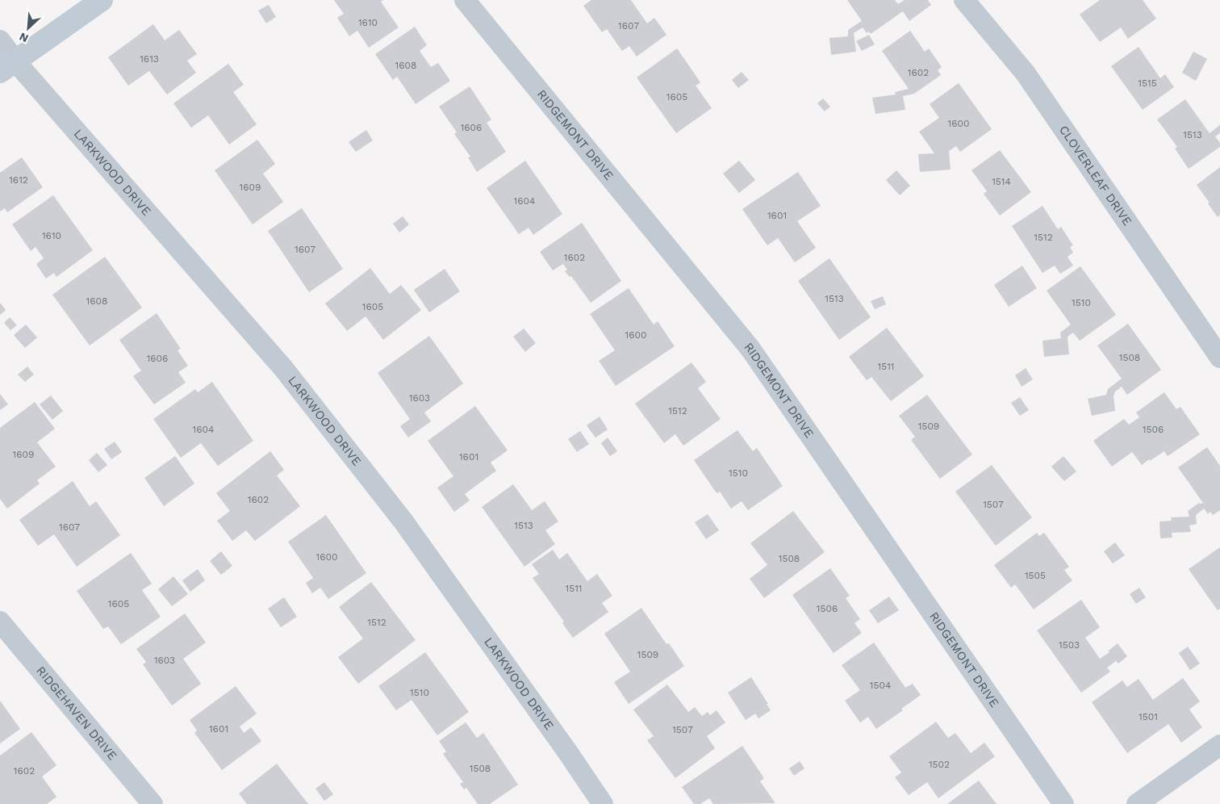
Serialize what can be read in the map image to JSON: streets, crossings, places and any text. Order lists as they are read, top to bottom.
{
  "streets": {
    "street": [
      "RIDGEMONT DRIVE",
      "LARKWOOD DRIVE",
      "CLOVERLEAF DRIVE",
      "RIDGEHAVEN DRIVE"
    ]
  },
  "house_numbers": [
    "1610",
    "1607",
    "1613",
    "1608",
    "1602",
    "1515",
    "1605",
    "1600",
    "1606",
    "1513",
    "1612",
    "1514",
    "1609",
    "1604",
    "1601",
    "1610",
    "1512",
    "1607",
    "1602",
    "1513",
    "1608",
    "1510",
    "1605",
    "1600",
    "1508",
    "1606",
    "1511",
    "1603",
    "1512",
    "1509",
    "1604",
    "1506",
    "1609",
    "1601",
    "1510",
    "1602",
    "1507",
    "1513",
    "1607",
    "1600",
    "1508",
    "1505",
    "1511",
    "1605",
    "1506",
    "1512",
    "1503",
    "1509",
    "1603",
    "1504",
    "1510",
    "1501",
    "1601",
    "1507",
    "1502",
    "1508",
    "1602"
  ],
  "north": "bottom left"
}
